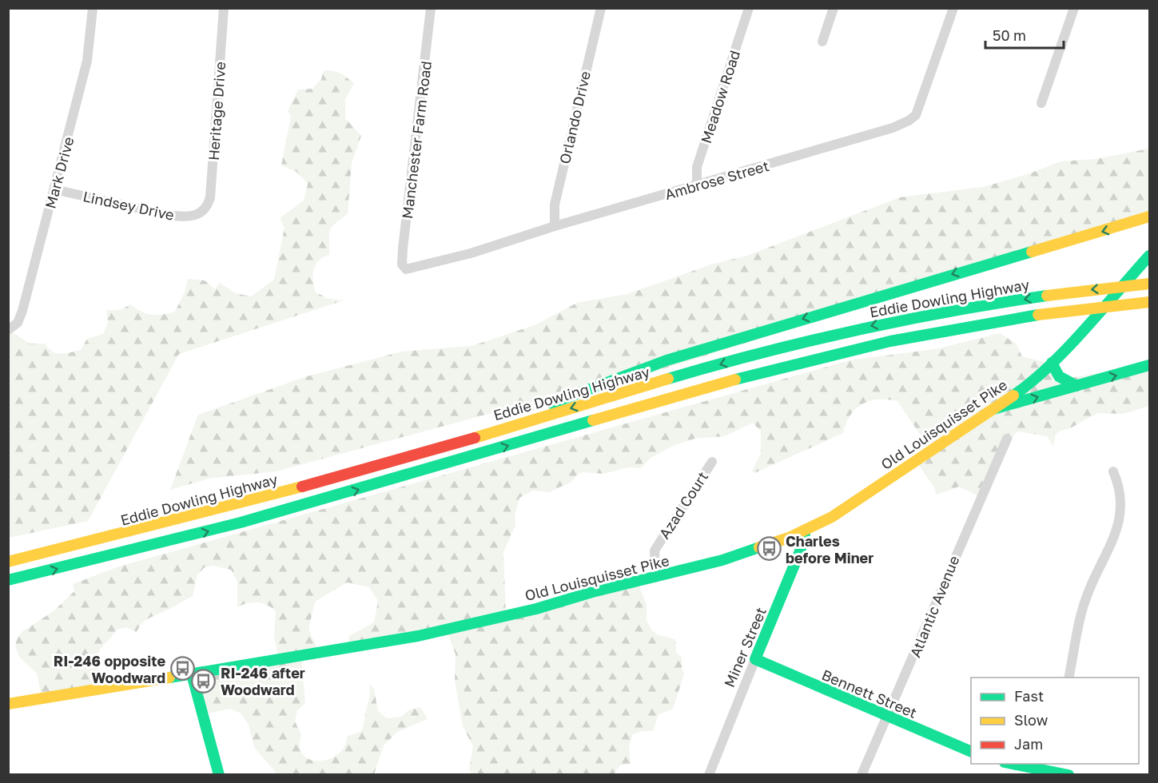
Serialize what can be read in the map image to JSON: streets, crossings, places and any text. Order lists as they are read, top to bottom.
{
  "streets": {
    "main road": [
      "Eddie Dowling Highway",
      "Old Louisquisset Pike",
      "Miner Street",
      "Bennett Street"
    ],
    "street": [
      "Meadow Road",
      "Heritage Drive",
      "Orlando Drive",
      "Manchester Farm Road",
      "Mark Drive",
      "Ambrose Street",
      "Lindsey Drive",
      "Azad Court",
      "Atlantic Avenue"
    ]
  },
  "crossings": [
    ["Meadow Road", "Ambrose Street"],
    ["Heritage Drive", "Lindsey Drive"],
    ["Orlando Drive", "Ambrose Street"],
    ["Manchester Farm Road", "Ambrose Street"],
    ["Mark Drive", "Lindsey Drive"],
    ["Old Louisquisset Pike", "Azad Court"],
    ["Old Louisquisset Pike", "Miner Street"],
    ["Atlantic Avenue", "Bennett Street"],
    ["Miner Street", "Bennett Street"]
  ],
  "places": {
    "bus stop": ["Charles before Miner", "RI-246 opposite Woodward", "RI-246 after Woodward"]
  },
  "legend": ["Fast", "Slow", "Jam"],
  "scale_bar": "50 m"
}
